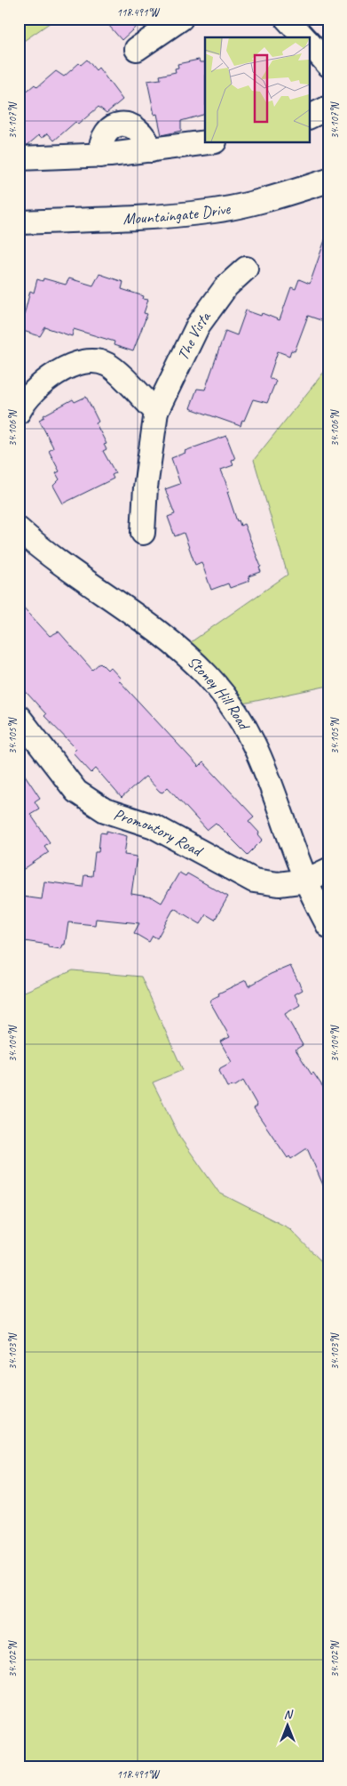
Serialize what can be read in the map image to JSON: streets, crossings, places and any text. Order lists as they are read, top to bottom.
{
  "streets": {
    "street": [
      "Mountaingate Drive",
      "The Vista",
      "Stoney Hill Road",
      "Promontory Road"
    ]
  },
  "crossings": [
    ["Stoney Hill Road", "Promontory Road"]
  ],
  "north": "top",
  "coordinates": [
    "118.491°W",
    "34.107°N",
    "34.106°N",
    "34.105°N",
    "34.104°N",
    "34.103°N",
    "34.102°N"
  ]
}
